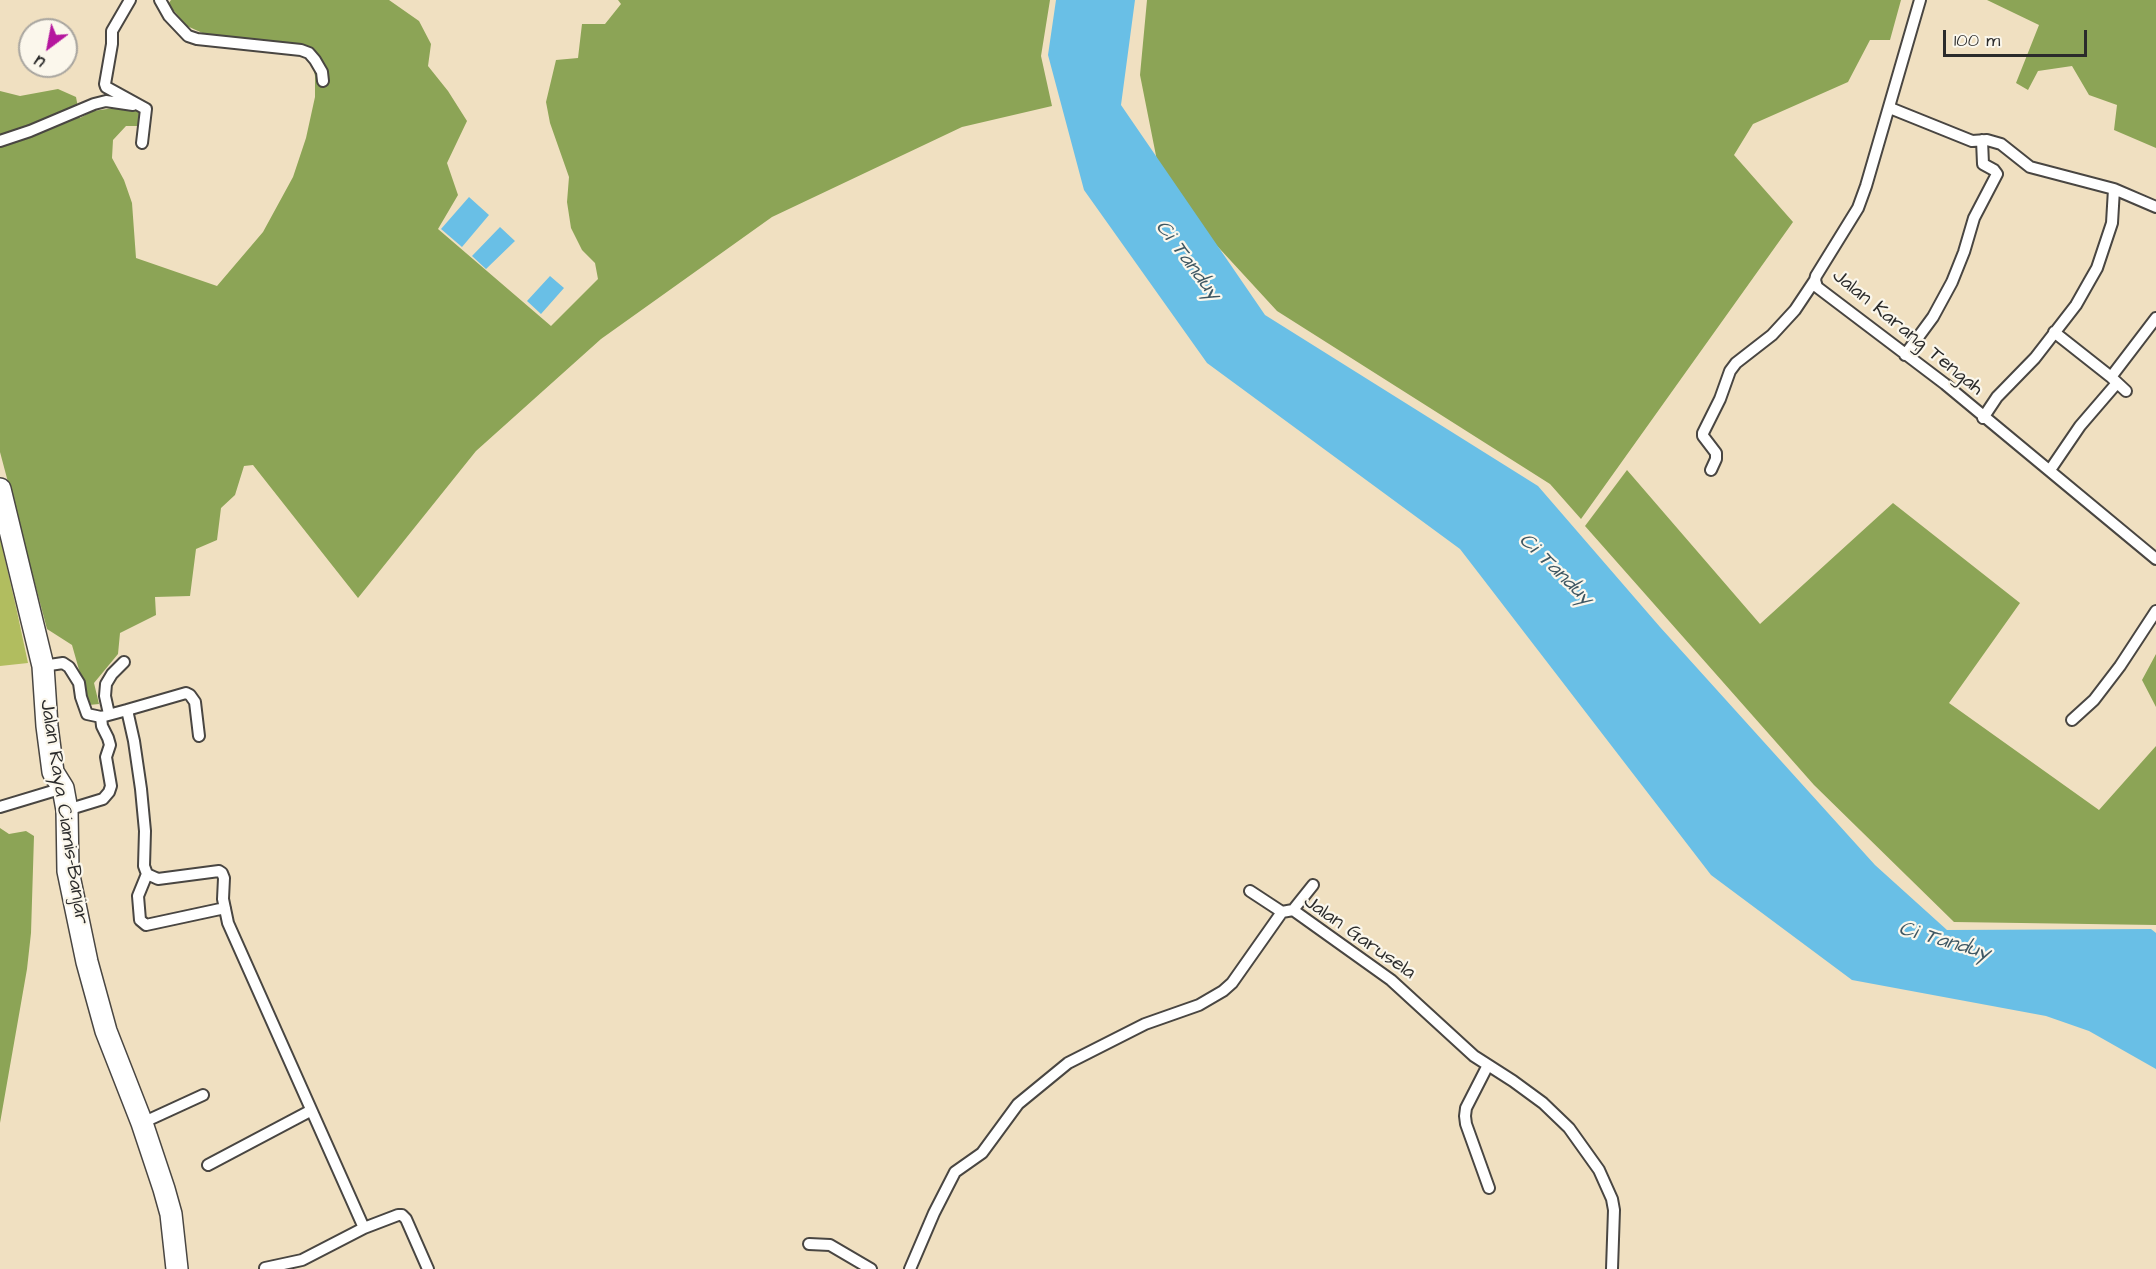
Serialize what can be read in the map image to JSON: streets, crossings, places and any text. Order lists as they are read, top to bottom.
{
  "streets": {
    "highway": ["Jalan Raya Ciamis-Banjar"],
    "street": ["Jalan Karang Tengah", "Jalan Garusela"]
  },
  "water": ["Ci Tanduy"],
  "scale_bar": "100 m",
  "north": "bottom left"
}
